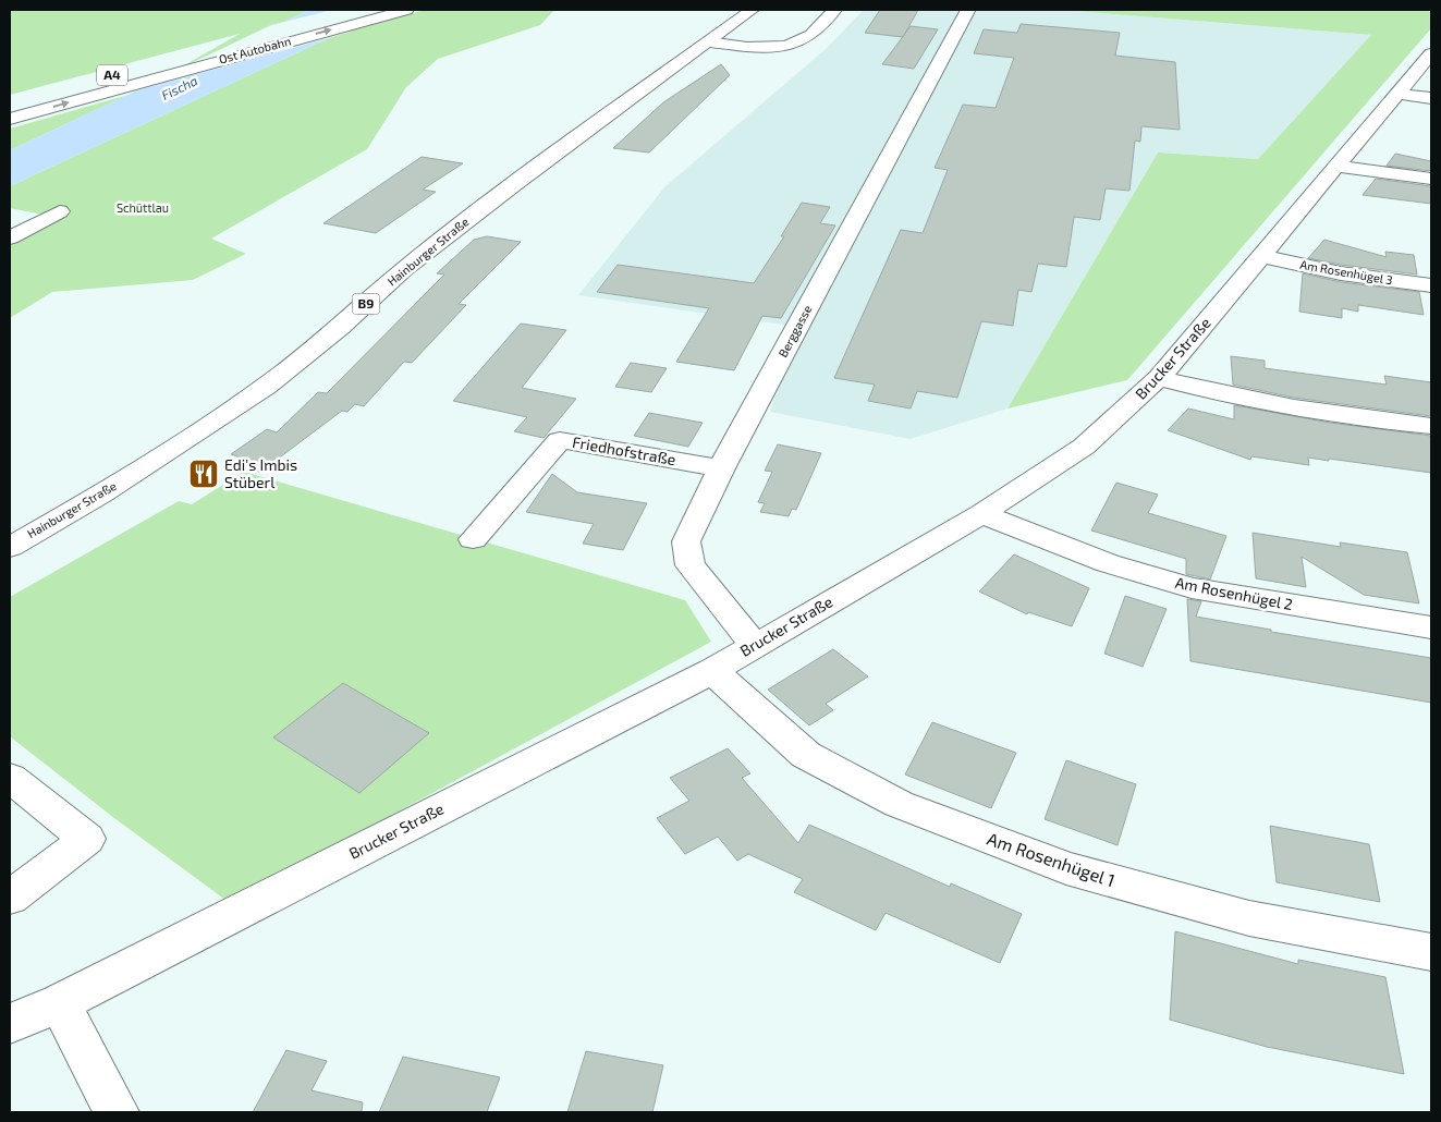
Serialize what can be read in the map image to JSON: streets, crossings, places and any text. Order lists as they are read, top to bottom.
{
  "streets": {
    "main road": [
      "Ost Autobahn",
      "A4",
      "Hainburger Straße",
      "Am Rosenhügel 3",
      "B9",
      "Berggasse",
      "Brucker Straße",
      "Friedhofstraße",
      "Am Rosenhügel 2",
      "Am Rosenhügel 1"
    ]
  },
  "crossings": [
    ["Hainburger Straße", "B9"],
    ["Am Rosenhügel 3", "Brucker Straße"],
    ["Berggasse", "Brucker Straße"],
    ["Berggasse", "Friedhofstraße"],
    ["Brucker Straße", "Am Rosenhügel 2"],
    ["Brucker Straße", "Am Rosenhügel 1"]
  ],
  "water": ["Fischa"],
  "parks": ["Schüttlau"],
  "places": {
    "restaurant": ["Edi's Imbis Stüberl"]
  }
}
